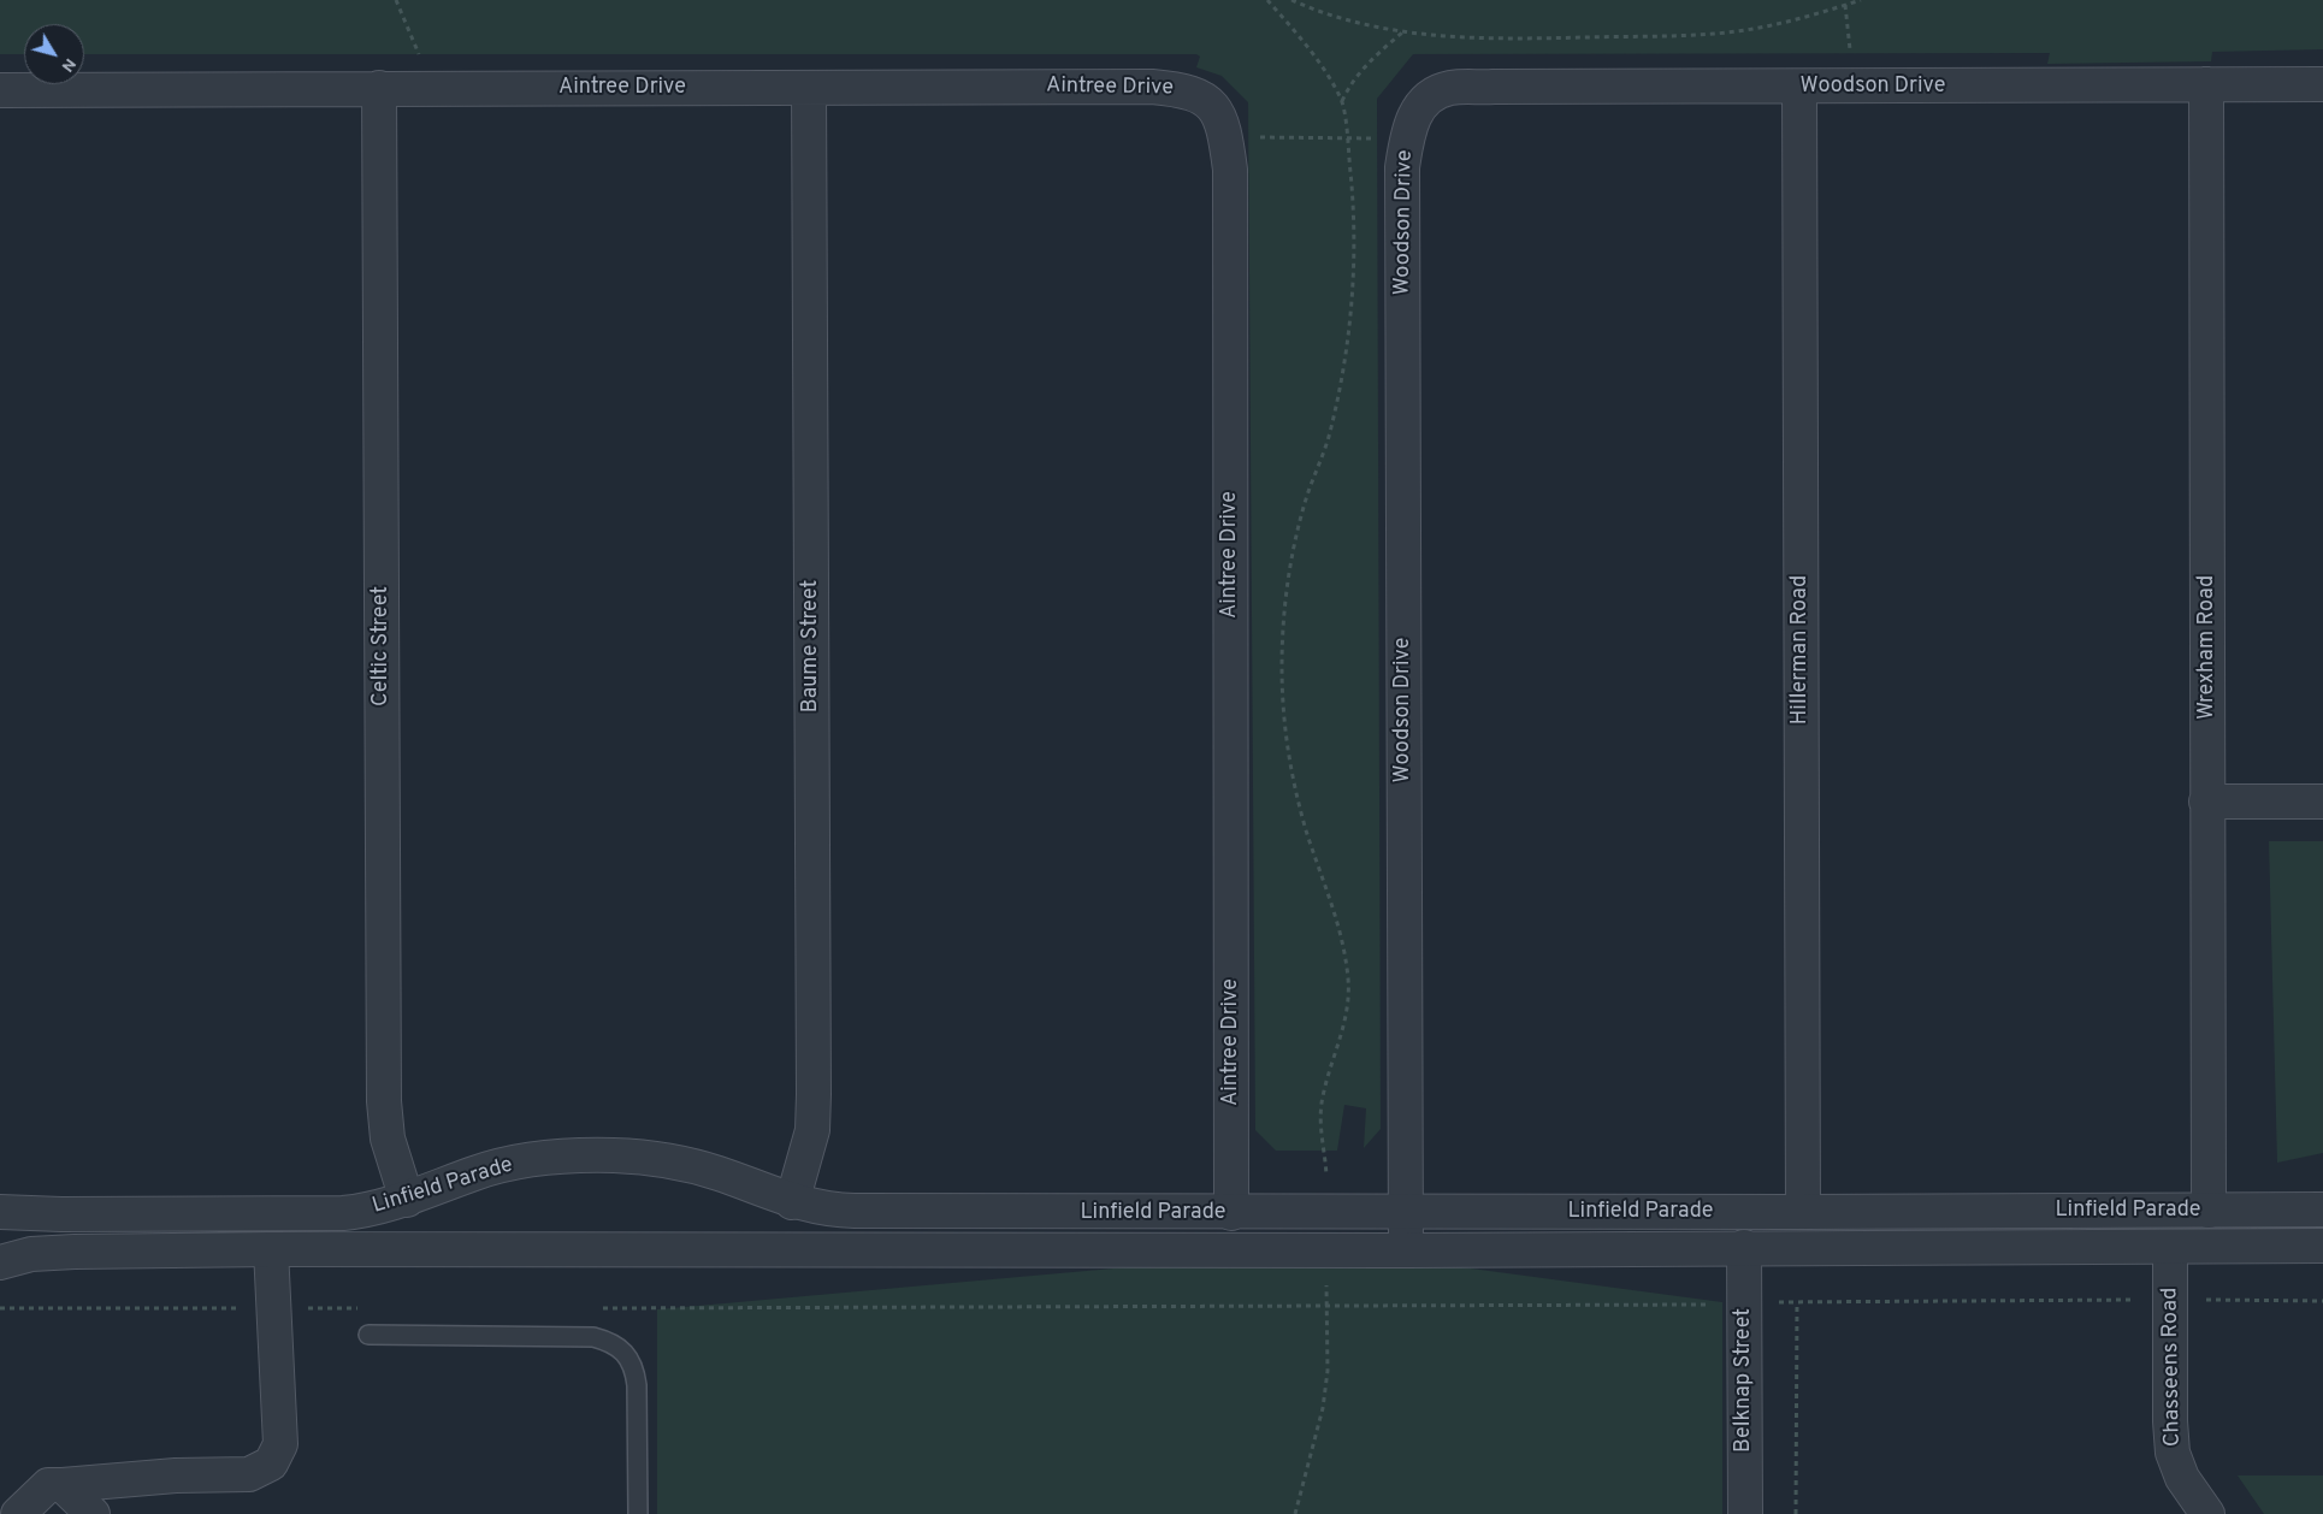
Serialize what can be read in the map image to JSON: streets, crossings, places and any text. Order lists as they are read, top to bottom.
{
  "streets": {
    "street": [
      "Woodson Drive",
      "Aintree Drive",
      "Celtic Street",
      "Baume Street",
      "Wrexham Road",
      "Hillerman Road",
      "Linfield Parade",
      "Chasseens Road",
      "Belknap Street"
    ]
  },
  "crossings": [
    ["Woodson Drive", "Wrexham Road"],
    ["Woodson Drive", "Hillerman Road"],
    ["Woodson Drive", "Linfield Parade"],
    ["Aintree Drive", "Celtic Street"],
    ["Aintree Drive", "Baume Street"],
    ["Aintree Drive", "Linfield Parade"],
    ["Celtic Street", "Linfield Parade"],
    ["Baume Street", "Linfield Parade"],
    ["Wrexham Road", "Linfield Parade"],
    ["Hillerman Road", "Linfield Parade"],
    ["Linfield Parade", "Chasseens Road"],
    ["Linfield Parade", "Belknap Street"]
  ],
  "north": "bottom right"
}
